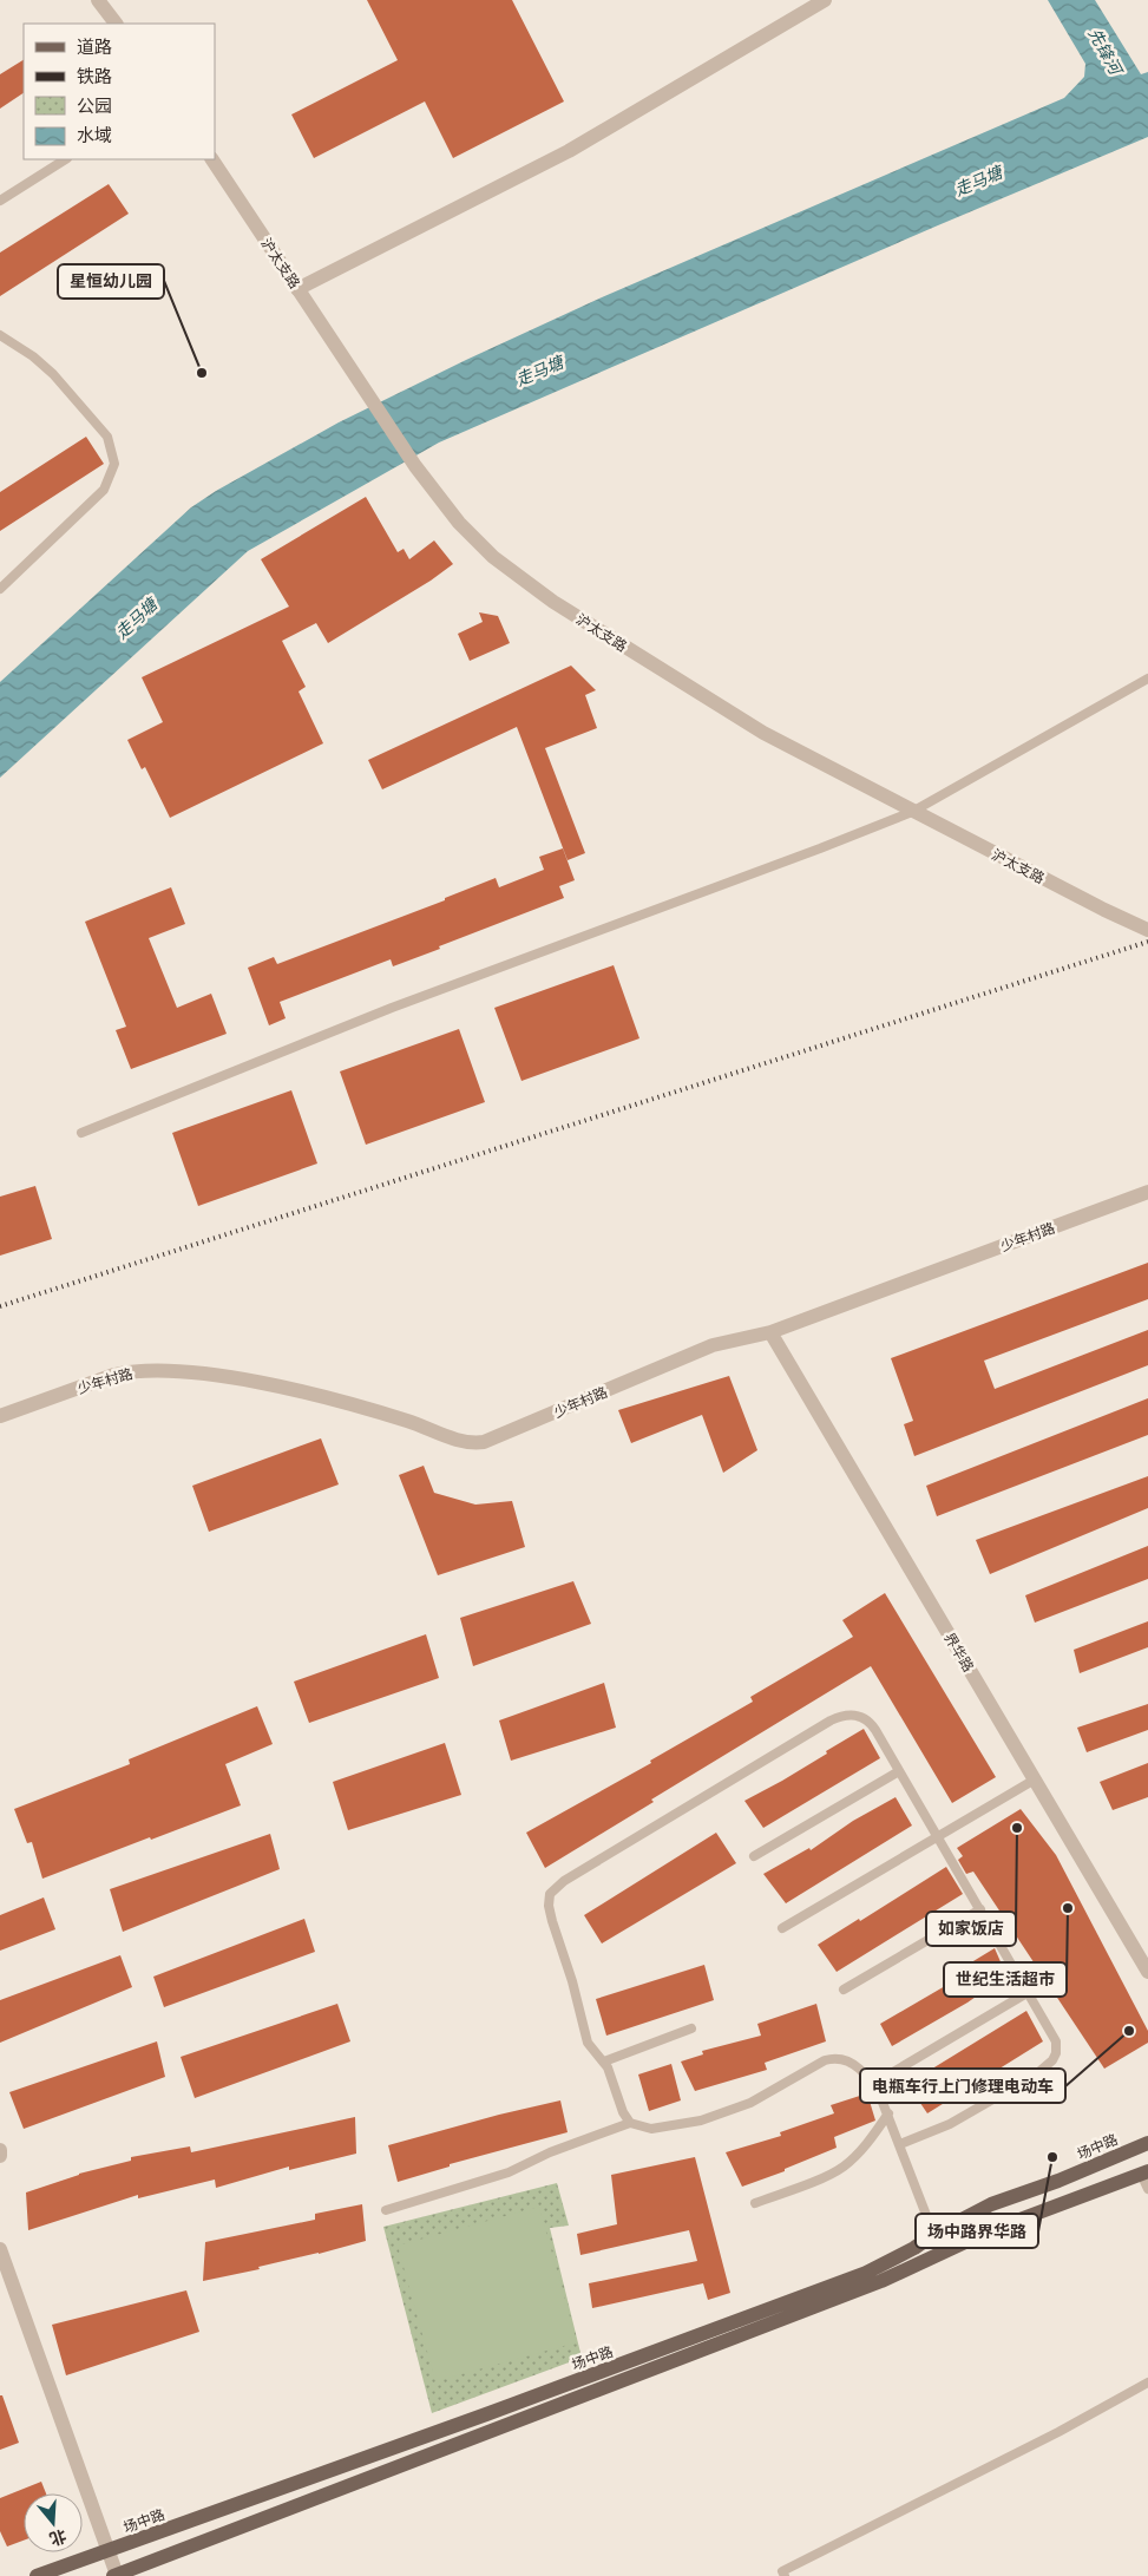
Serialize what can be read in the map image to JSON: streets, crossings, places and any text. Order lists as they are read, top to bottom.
{
  "streets": {
    "main road": ["场中路"],
    "street": ["沪太支路", "少年村路", "界华路"]
  },
  "crossings": [
    ["少年村路", "界华路"]
  ],
  "water": ["先锋河", "走马塘"],
  "places": [
    "星恒幼儿园",
    "如家饭店",
    "世纪生活超市",
    "电瓶车行上门修理电动车",
    "场中路界华路"
  ],
  "legend": [
    "道路",
    "铁路",
    "公园",
    "水域"
  ],
  "north": "bottom"
}
